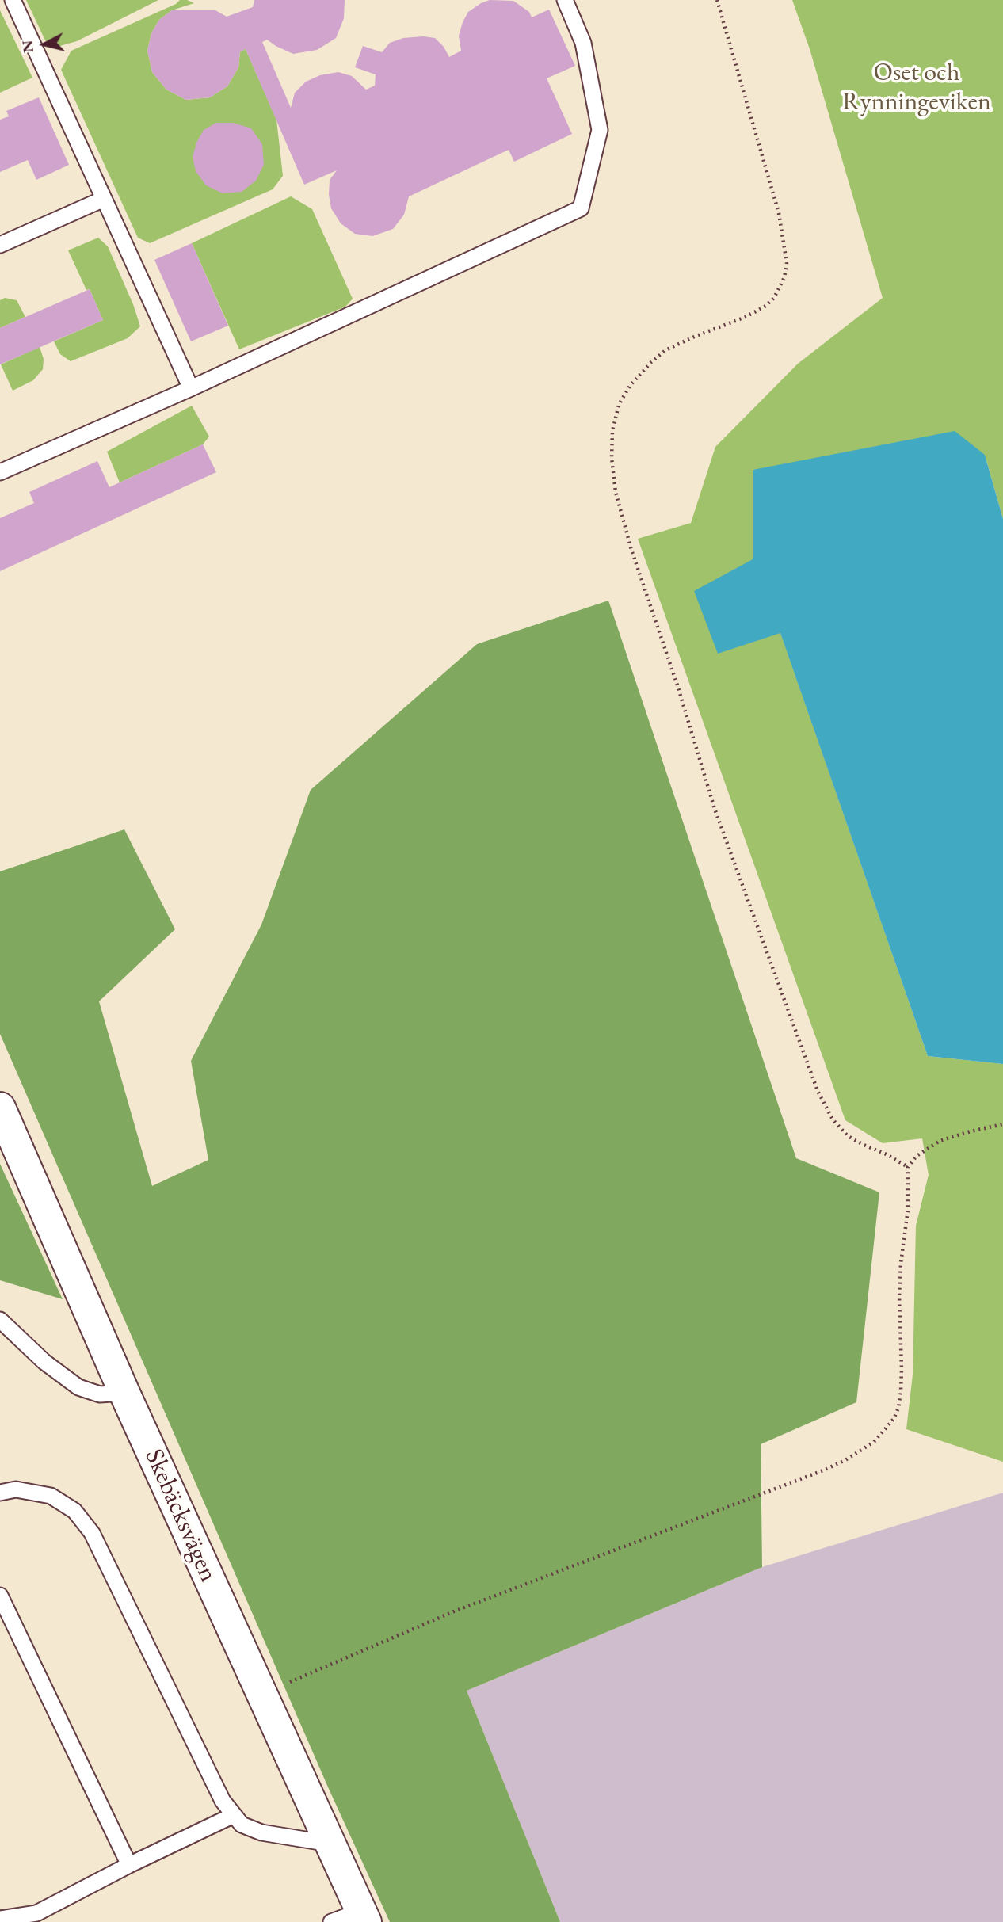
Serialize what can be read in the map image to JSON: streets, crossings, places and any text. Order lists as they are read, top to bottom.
{
  "streets": {
    "street": ["Skebäcksvägen"]
  },
  "parks": ["Oset och Rynningeviken"],
  "north": "left"
}
